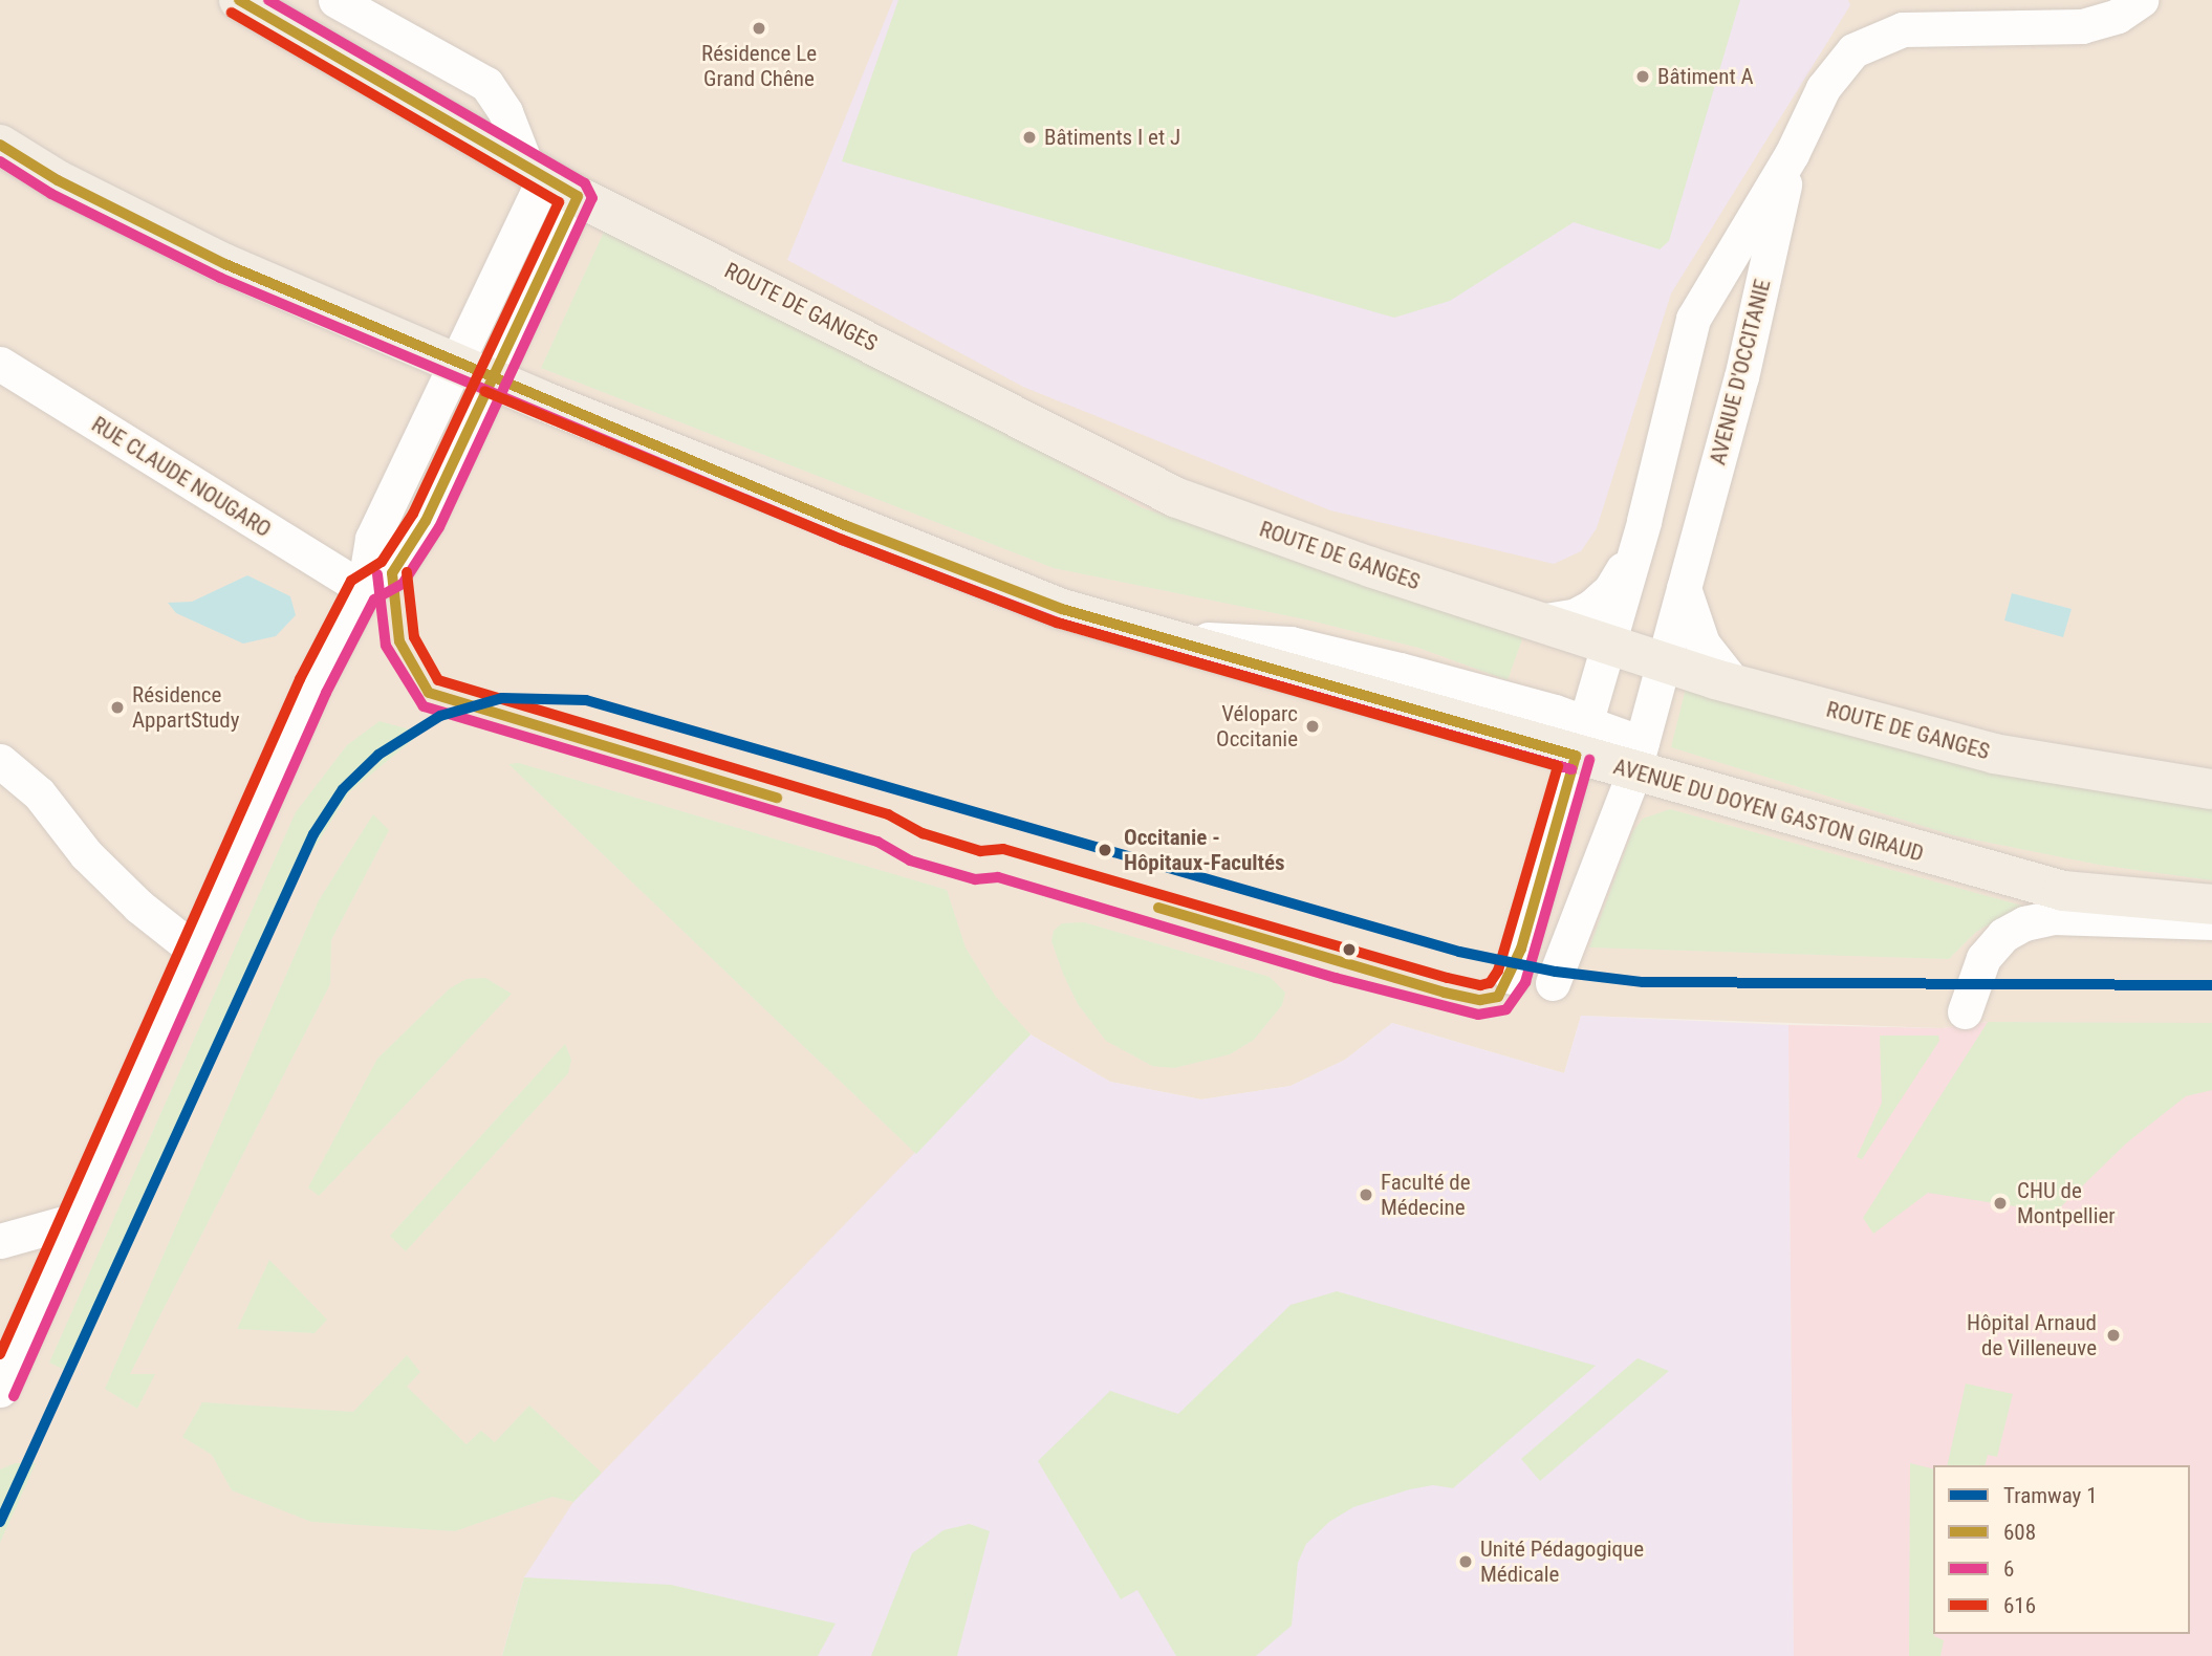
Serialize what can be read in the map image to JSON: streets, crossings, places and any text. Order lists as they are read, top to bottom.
{
  "streets": {
    "main road": ["ROUTE DE GANGES", "AVENUE DU DOYEN GASTON GIRAUD"],
    "street": ["AVENUE D'OCCITANIE", "RUE CLAUDE NOUGARO"]
  },
  "crossings": [
    ["ROUTE DE GANGES", "AVENUE D'OCCITANIE"],
    ["AVENUE D'OCCITANIE", "AVENUE DU DOYEN GASTON GIRAUD"]
  ],
  "places": [
    "Résidence Le Grand Chêne",
    "Bâtiment A",
    "Bâtiments I et J",
    "Résidence AppartStudy",
    "Véloparc Occitanie",
    "Occitanie - Hôpitaux-Facultés",
    "Faculté de Médecine",
    "CHU de Montpellier",
    "Hôpital Arnaud de Villeneuve",
    "Unité Pédagogique Médicale"
  ],
  "lines": [
    "transit line 608",
    "transit line 6",
    "transit line 616",
    "tram line 1"
  ],
  "legend": [
    "Tramway 1",
    "608",
    "6",
    "616"
  ]
}
